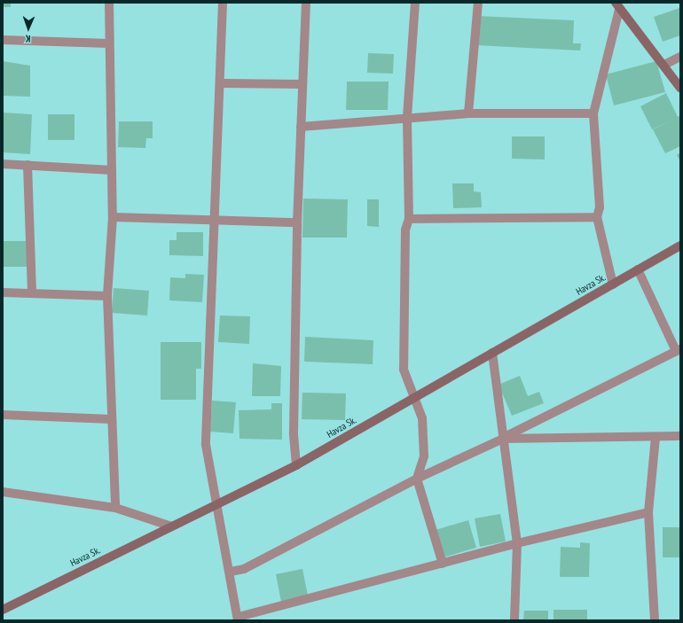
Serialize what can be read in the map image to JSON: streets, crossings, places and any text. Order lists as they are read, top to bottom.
{
  "streets": {
    "street": ["Havza Sk."]
  },
  "north": "bottom"
}
